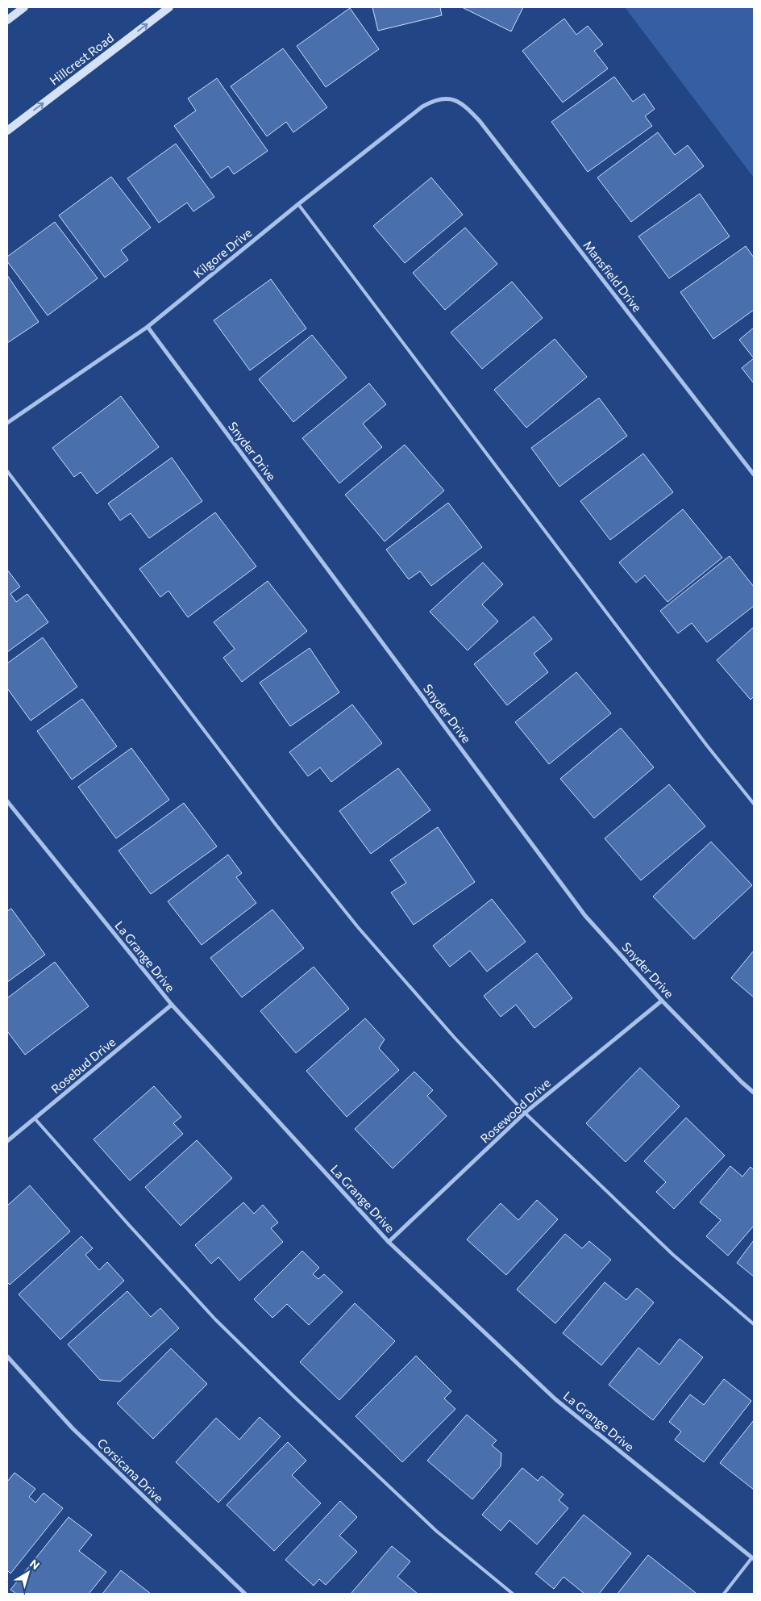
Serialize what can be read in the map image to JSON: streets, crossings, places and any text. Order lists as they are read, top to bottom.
{
  "streets": {
    "main road": ["Hillcrest Road"],
    "street": [
      "Kilgore Drive",
      "Mansfield Drive",
      "Snyder Drive",
      "La Grange Drive",
      "Rosebud Drive",
      "Rosewood Drive",
      "Corsicana Drive"
    ]
  },
  "crossings": [
    ["Kilgore Drive", "Mansfield Drive"],
    ["Kilgore Drive", "Snyder Drive"],
    ["Snyder Drive", "Rosewood Drive"],
    ["La Grange Drive", "Rosebud Drive"],
    ["La Grange Drive", "Rosewood Drive"]
  ],
  "one_way": ["Hillcrest Road"],
  "north": "top right"
}
